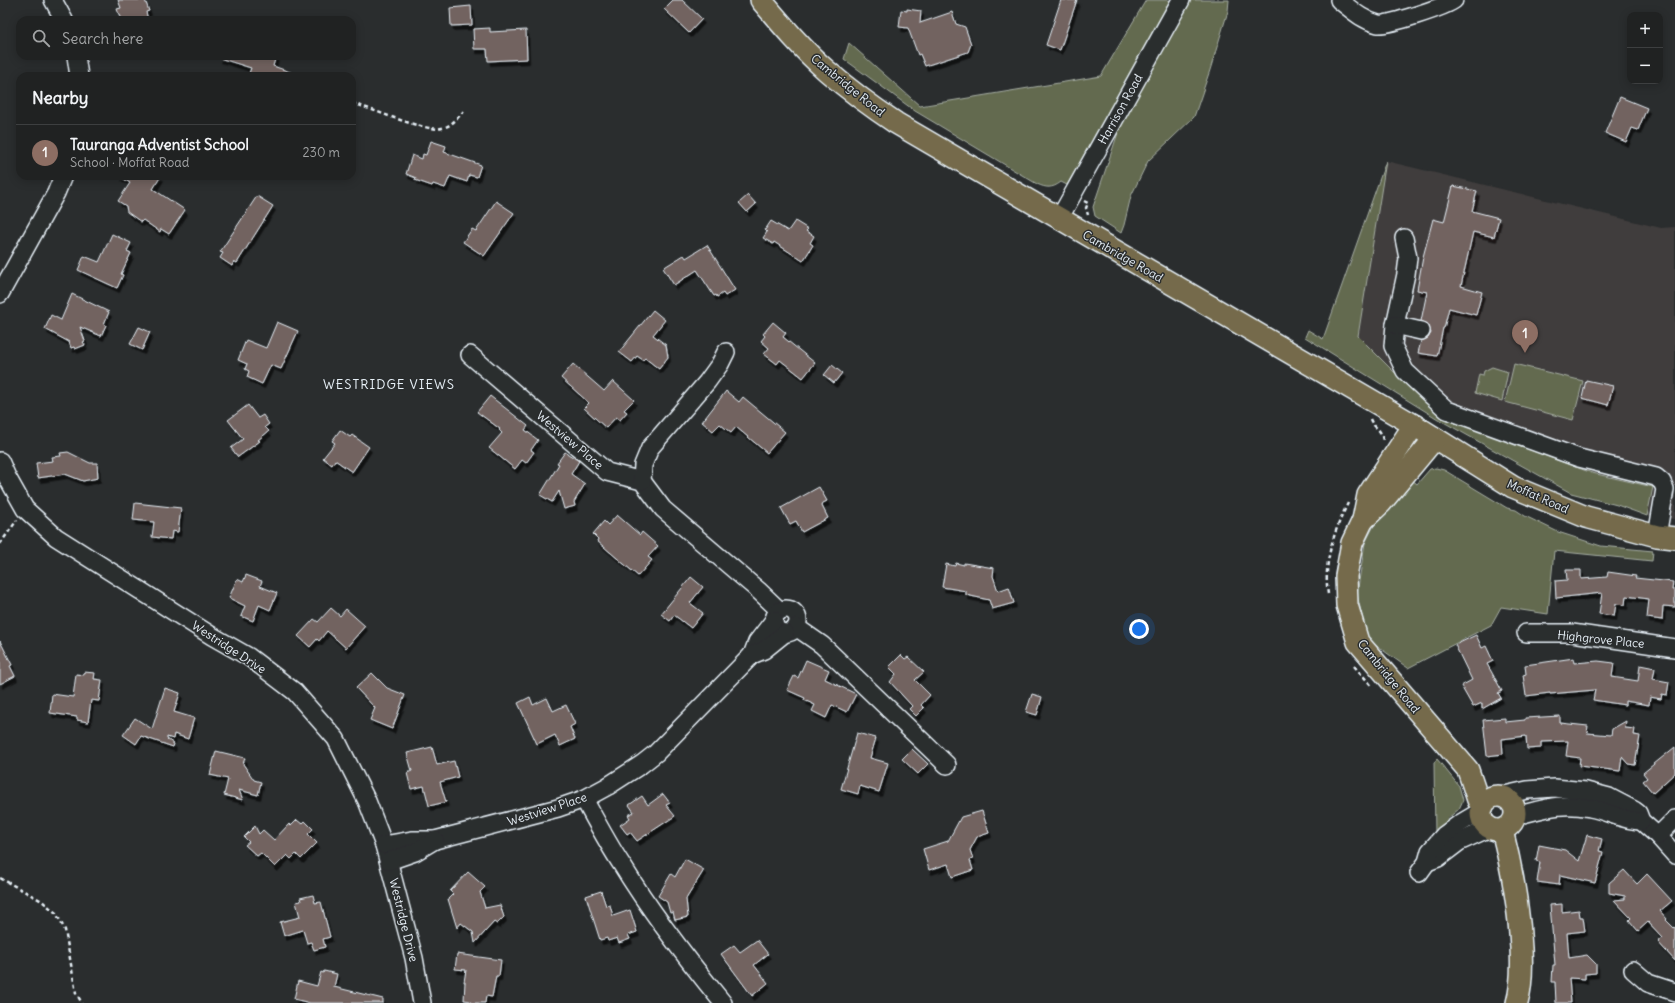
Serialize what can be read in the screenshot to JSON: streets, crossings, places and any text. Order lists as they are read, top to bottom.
{
  "streets": {
    "main road": ["Cambridge Road", "Moffat Road"],
    "street": [
      "Harrison Road",
      "Westview Place",
      "Highgrove Place",
      "Westridge Drive"
    ]
  },
  "crossings": [
    ["Cambridge Road", "Harrison Road"],
    ["Cambridge Road", "Moffat Road"],
    ["Westview Place", "Westridge Drive"]
  ],
  "districts": ["WESTRIDGE VIEWS"],
  "page": {
    "map_buttons": ["+", "−"],
    "search": "Search here",
    "heading": "Nearby",
    "list": [
      {
        "mark": "1",
        "name": "Tauranga Adventist School",
        "note": "School · Moffat Road",
        "value": "230 m"
      }
    ],
    "pins": "1"
  }
}
